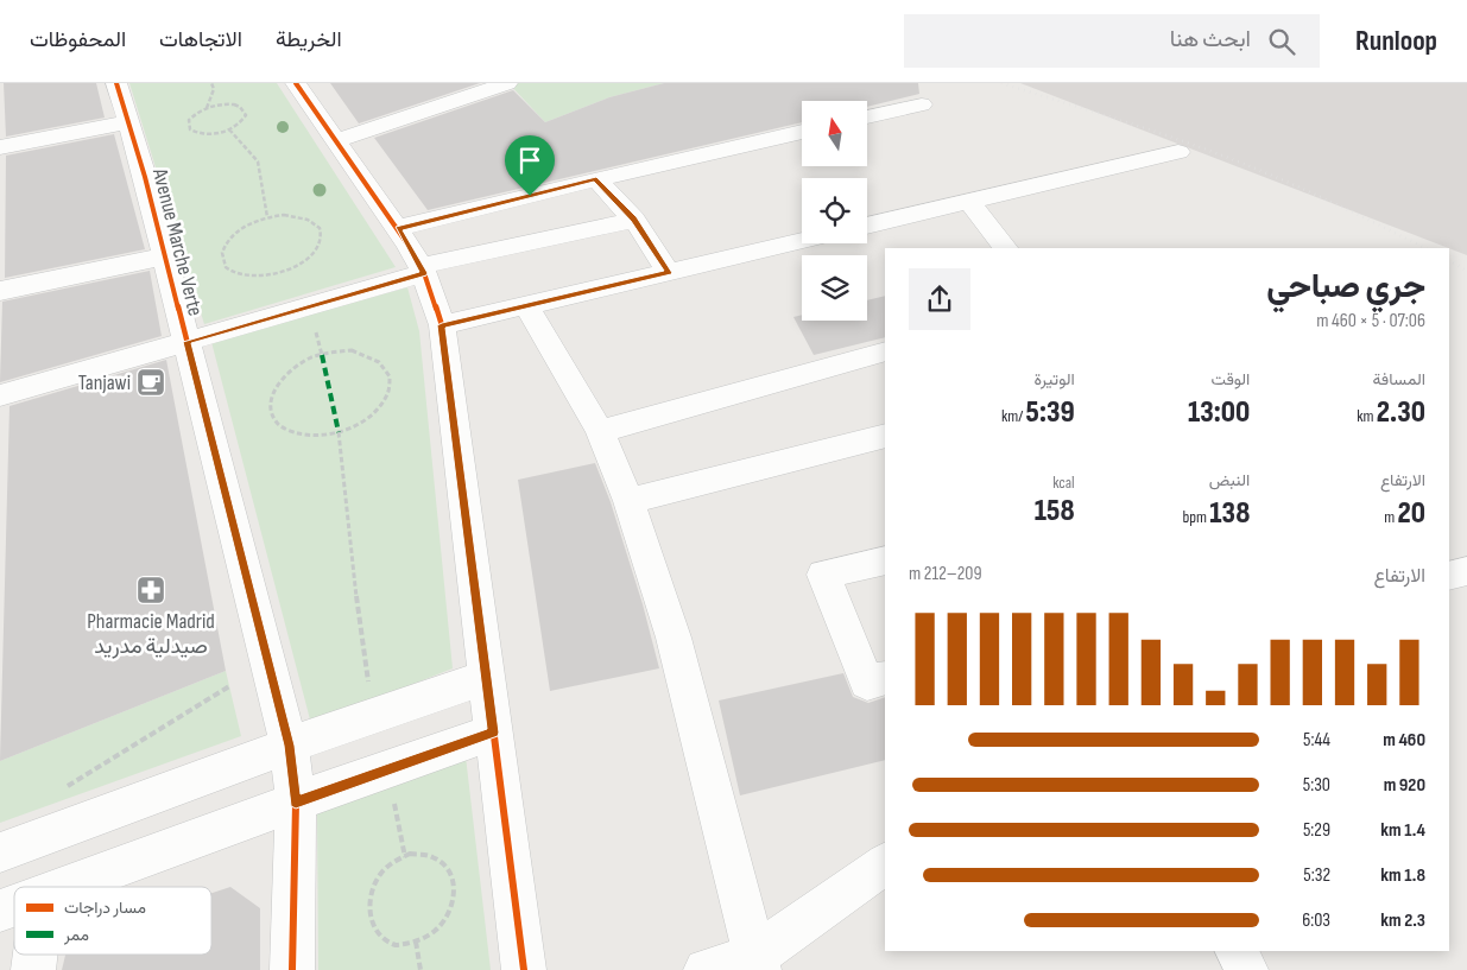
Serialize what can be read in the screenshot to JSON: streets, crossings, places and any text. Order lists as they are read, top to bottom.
{
  "streets": {
    "street": ["Avenue Marche Verte"]
  },
  "places": {
    "cafe": ["Tanjawi"],
    "pharmacy": ["Pharmacie Madrid صيدلية مدريد"]
  },
  "legend": ["مسار دراجات", "ممر"],
  "north": "top",
  "page": {
    "header": "Runloop",
    "search": "ابحث هنا",
    "nav": ["الخريطة", "الاتجاهات", "المحفوظات"],
    "heading": ["جري صباحي", "07:06 · 5 × 460 m"],
    "stats": [
      ["المسافة", "2.30 km"],
      ["الوقت", "13:00"],
      ["الوتيرة", "5:39 /km"],
      ["الارتفاع", "20 m"],
      ["النبض", "138 bpm"],
      ["kcal", "158"]
    ],
    "chart": ["الارتفاع", "209–212 m"],
    "list": [
      {
        "name": "460 m",
        "note": "5:44"
      },
      {
        "name": "920 m",
        "note": "5:30"
      },
      {
        "name": "1.4 km",
        "note": "5:29"
      },
      {
        "name": "1.8 km",
        "note": "5:32"
      },
      {
        "name": "2.3 km",
        "note": "6:03"
      }
    ]
  }
}
